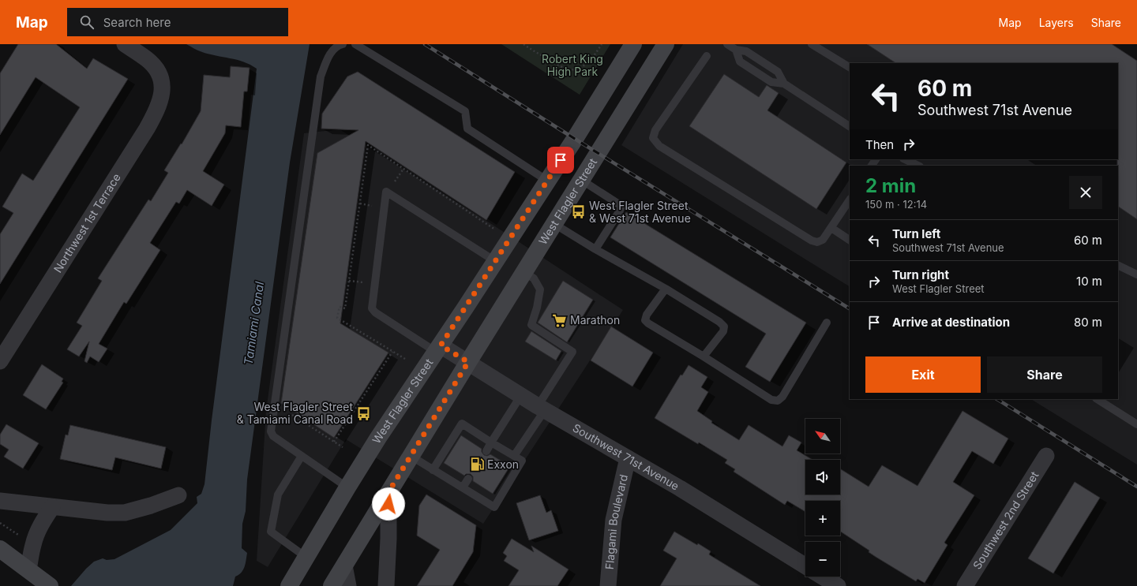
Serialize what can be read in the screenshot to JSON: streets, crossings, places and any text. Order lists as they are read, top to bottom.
{
  "streets": {
    "main road": ["West Flagler Street"],
    "street": [
      "Northwest 1st Terrace",
      "Southwest 71st Avenue",
      "Southwest 2nd Street",
      "Flagami Boulevard"
    ]
  },
  "crossings": [
    ["West Flagler Street", "Southwest 71st Avenue"],
    ["Southwest 71st Avenue", "Flagami Boulevard"]
  ],
  "water": ["Tamiami Canal"],
  "parks": ["Robert King High Park"],
  "places": {
    "bus stop": ["West Flagler Street & West 71st Avenue", "West Flagler Street & Tamiami Canal Road"],
    "supermarket": ["Marathon"],
    "fuel station": ["Exxon"]
  },
  "north": "top left",
  "page": {
    "header": "Map",
    "search": "Search here",
    "nav": ["Map", "Layers", "Share"],
    "turn": ["60 m", "Southwest 71st Avenue"],
    "then": "Then",
    "heading": ["2 min", "150 m · 12:14"],
    "list": [
      {
        "name": "Turn left",
        "note": "Southwest 71st Avenue",
        "value": "60 m"
      },
      {
        "name": "Turn right",
        "note": "West Flagler Street",
        "value": "10 m"
      },
      {
        "name": "Arrive at destination",
        "value": "80 m"
      }
    ],
    "buttons": ["Exit", "Share"],
    "map_buttons": ["+", "−"]
  }
}
